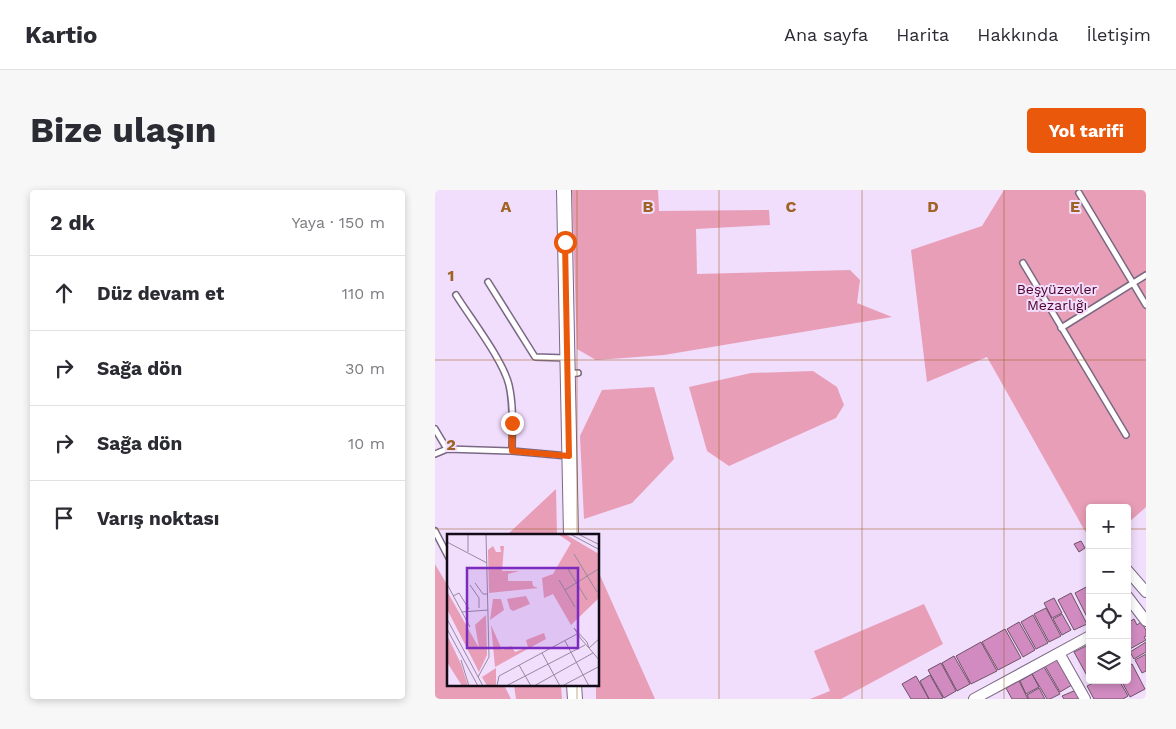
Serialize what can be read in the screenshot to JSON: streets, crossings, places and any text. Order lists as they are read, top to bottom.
{
  "parks": ["Beşyüzevler Mezarlığı"],
  "page": {
    "header": "Kartio",
    "nav": [
      "Ana sayfa",
      "Harita",
      "Hakkında",
      "İletişim"
    ],
    "buttons": "Yol tarifi",
    "title": "Bize ulaşın",
    "heading": ["2 dk", "Yaya · 150 m"],
    "list": [
      ["Düz devam et", "110 m"],
      ["Sağa dön", "30 m"],
      ["Sağa dön", "10 m"],
      "Varış noktası"
    ],
    "map_buttons": ["+", "−"]
  },
  "grid": {
    "columns": [
      "A",
      "B",
      "C",
      "D",
      "E"
    ],
    "rows": ["1", "2"]
  }
}
